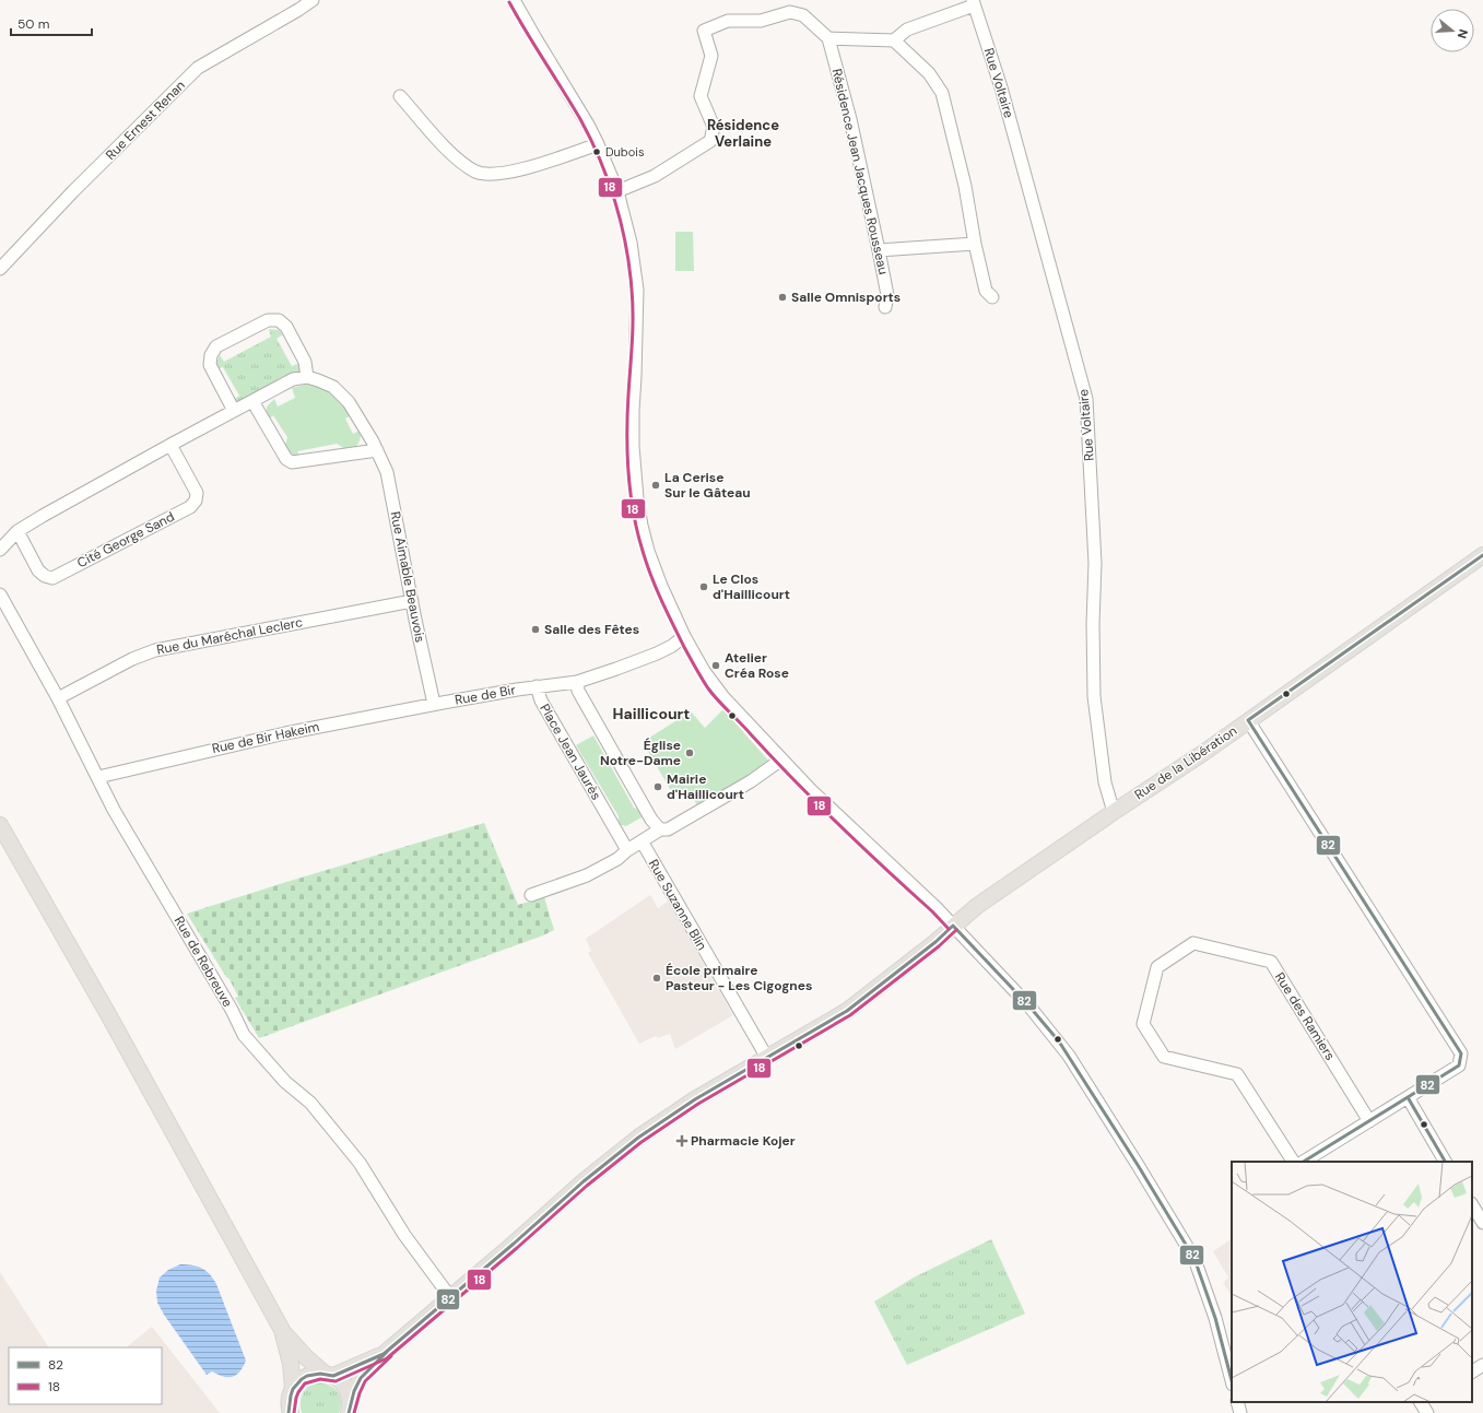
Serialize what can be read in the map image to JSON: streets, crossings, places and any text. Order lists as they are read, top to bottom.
{
  "streets": {
    "main road": ["Rue de la Libération"],
    "street": [
      "Rue Voltaire",
      "Rue Ernest Renan",
      "Résidence Jean Jacques Rousseau",
      "Cité George Sand",
      "Rue Aimable Beauvois",
      "Rue du Maréchal Leclerc",
      "Rue de Bir",
      "Rue de Bir Hakeim",
      "Place Jean Jaurès",
      "Rue Suzanne Blin",
      "Rue de Rebreuve",
      "Rue des Ramiers"
    ]
  },
  "crossings": [
    ["Rue Voltaire", "Rue de la Libération"],
    ["Rue Aimable Beauvois", "Rue du Maréchal Leclerc"],
    ["Rue Aimable Beauvois", "Rue de Bir"],
    ["Rue Aimable Beauvois", "Rue de Bir Hakeim"],
    ["Rue du Maréchal Leclerc", "Rue de Rebreuve"],
    ["Rue de Bir", "Rue de Bir Hakeim"],
    ["Rue de Bir", "Place Jean Jaurès"],
    ["Rue de Bir Hakeim", "Rue de Rebreuve"],
    ["Rue de la Libération", "Rue Suzanne Blin"],
    ["Rue de la Libération", "Rue de Rebreuve"]
  ],
  "districts": ["Résidence Verlaine", "Haillicourt"],
  "places": {
    "other": [
      "Dubois",
      "Salle Omnisports",
      "La Cerise Sur le Gâteau",
      "Le Clos d'Haillicourt",
      "Salle des Fêtes",
      "Atelier Créa Rose",
      "Église Notre-Dame",
      "Mairie d'Haillicourt",
      "École primaire Pasteur - Les Cigognes"
    ],
    "health": ["Pharmacie Kojer"]
  },
  "lines": ["transit line 18", "transit line 82"],
  "legend": ["82", "18"],
  "scale_bar": "50 m",
  "north": "right"
}
